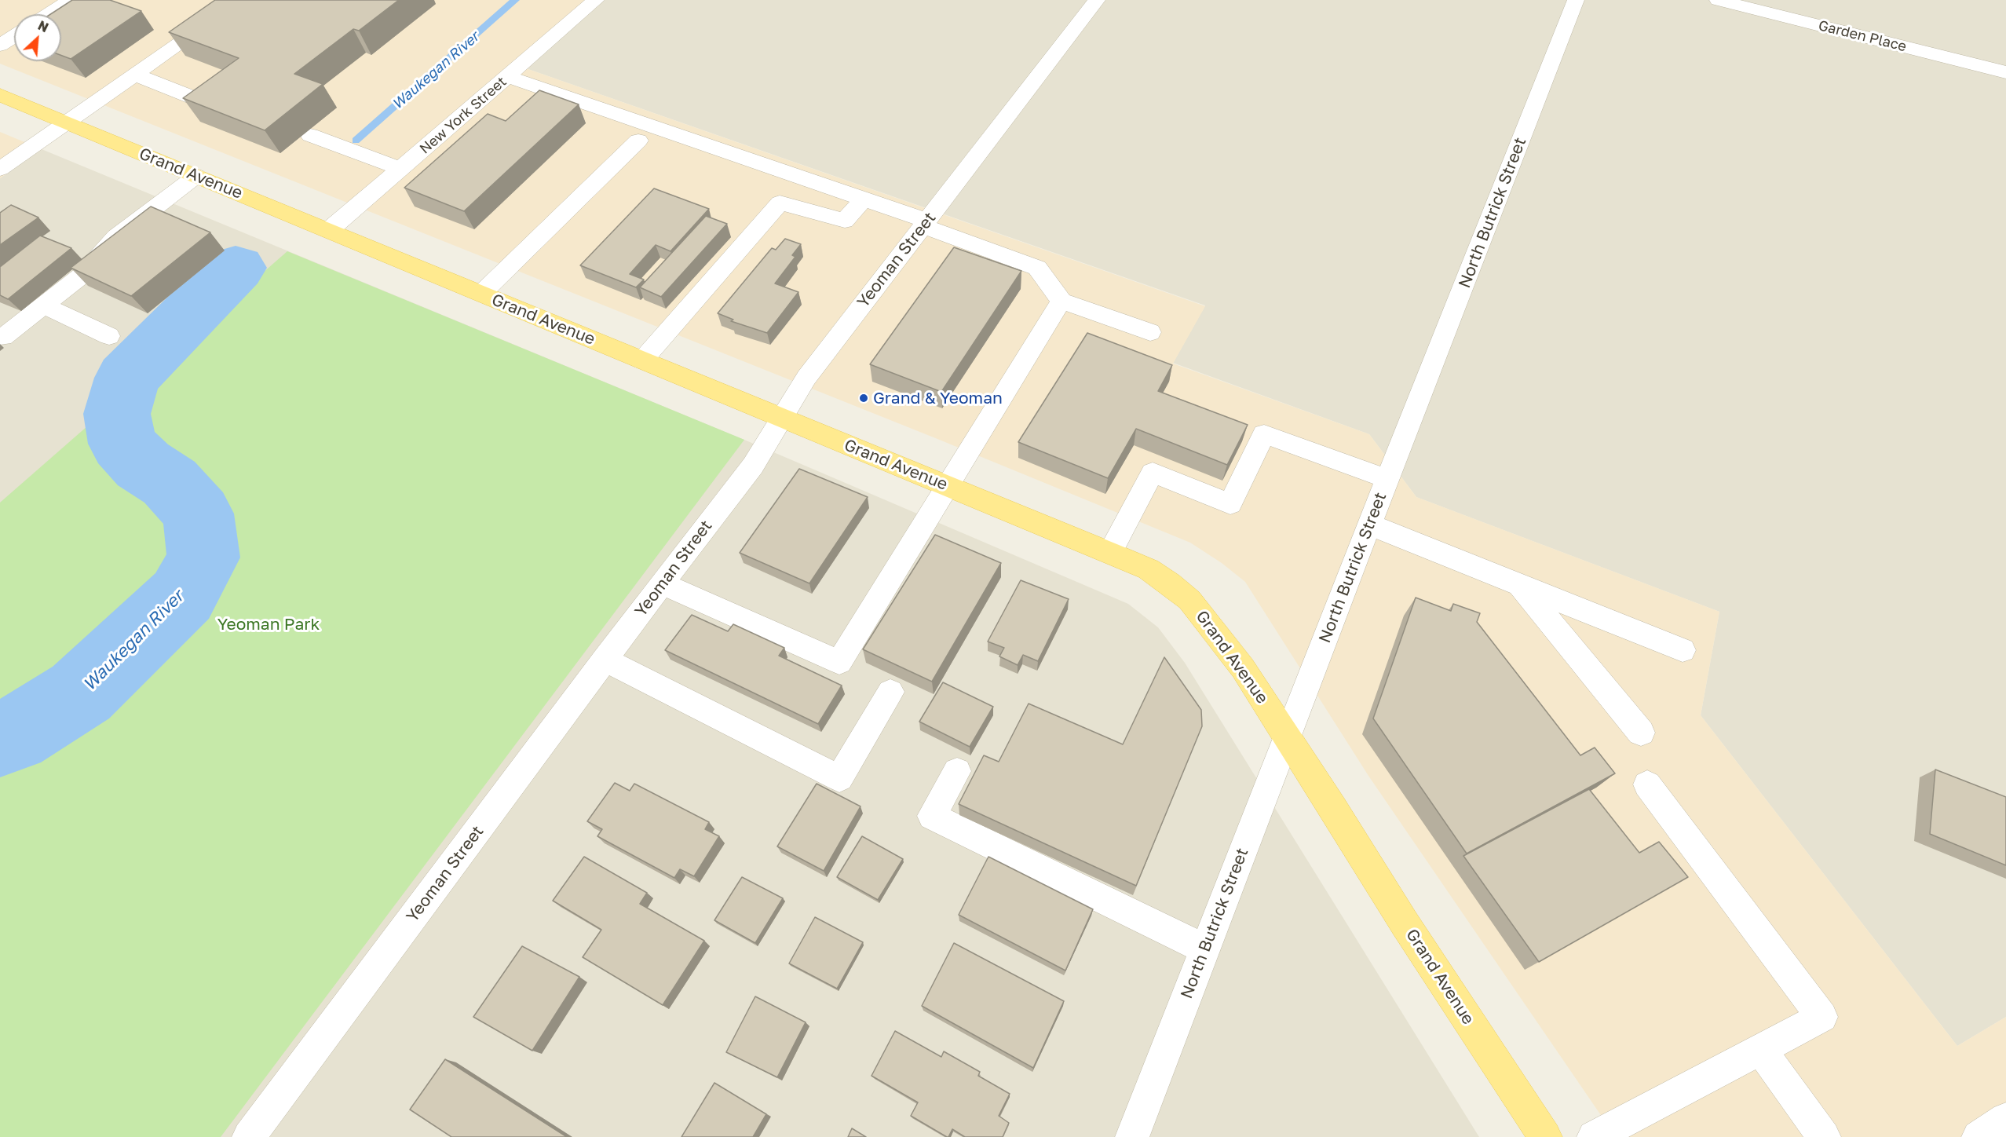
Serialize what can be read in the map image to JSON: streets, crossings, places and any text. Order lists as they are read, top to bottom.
{
  "streets": {
    "main road": ["Grand Avenue"],
    "street": [
      "Garden Place",
      "New York Street",
      "North Butrick Street",
      "Yeoman Street"
    ]
  },
  "crossings": [
    ["New York Street", "Grand Avenue"],
    ["Grand Avenue", "North Butrick Street"],
    ["Grand Avenue", "Yeoman Street"]
  ],
  "water": ["Waukegan River"],
  "parks": ["Yeoman Park"],
  "places": ["Grand & Yeoman"],
  "north": "top right"
}
